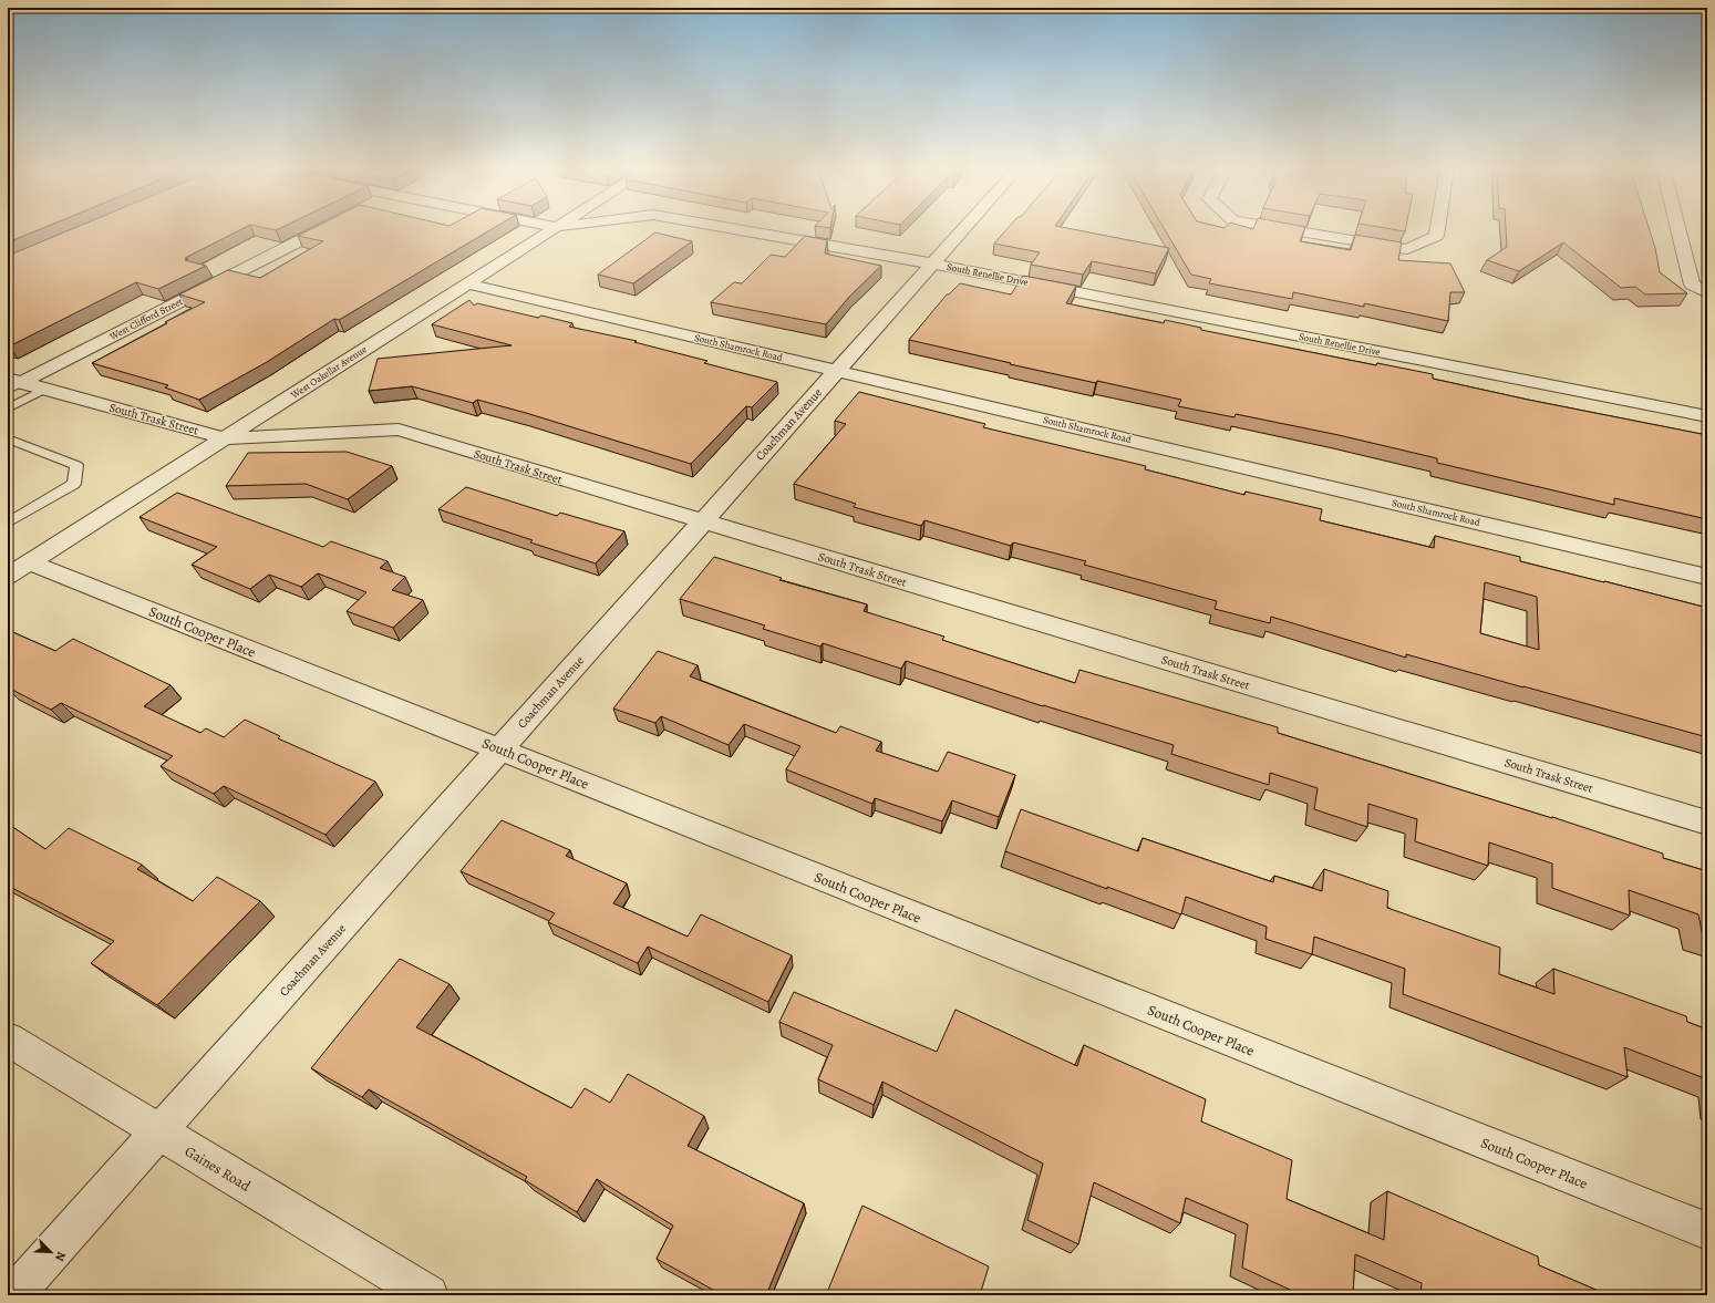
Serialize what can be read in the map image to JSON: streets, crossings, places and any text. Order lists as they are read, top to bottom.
{
  "streets": {
    "street": [
      "South Renellie Drive",
      "West Clifford Street",
      "South Shamrock Road",
      "West Oakellar Avenue",
      "South Trask Street",
      "Coachman Avenue",
      "South Cooper Place",
      "Gaines Road"
    ]
  },
  "crossings": [
    ["South Renellie Drive", "Coachman Avenue"],
    ["West Clifford Street", "South Trask Street"],
    ["South Shamrock Road", "West Oakellar Avenue"],
    ["South Shamrock Road", "Coachman Avenue"],
    ["West Oakellar Avenue", "South Trask Street"],
    ["West Oakellar Avenue", "South Cooper Place"],
    ["South Trask Street", "Coachman Avenue"],
    ["Coachman Avenue", "South Cooper Place"],
    ["Coachman Avenue", "Gaines Road"]
  ],
  "north": "bottom right"
}
